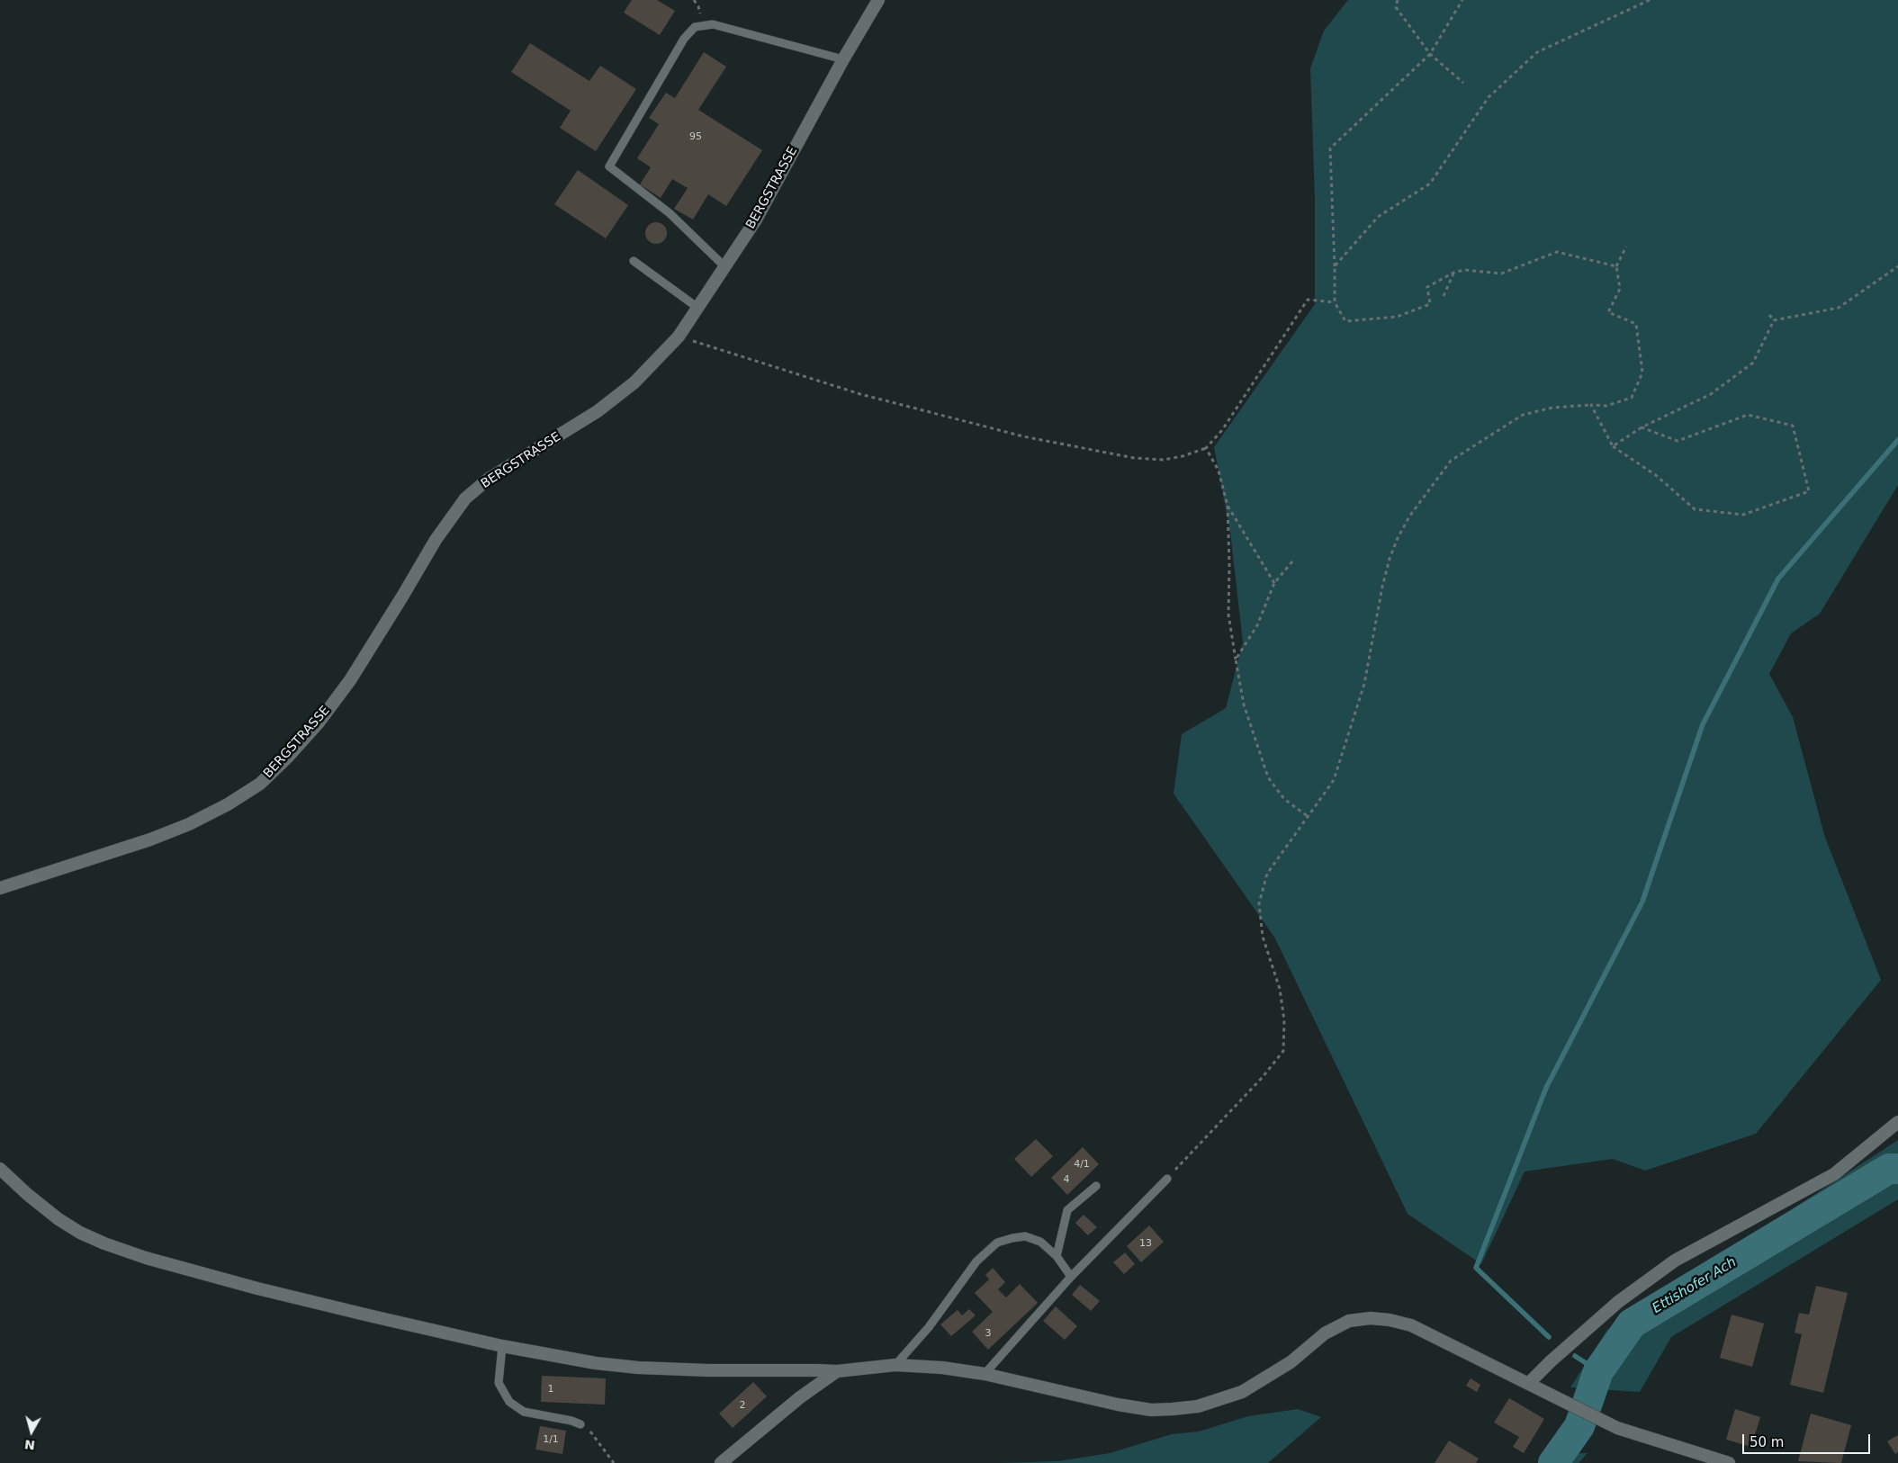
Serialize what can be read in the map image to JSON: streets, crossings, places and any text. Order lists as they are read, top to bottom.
{
  "streets": {
    "street": ["BERGSTRASSE"]
  },
  "water": ["Ettishofer Ach"],
  "house_numbers": [
    "95",
    "4/1",
    "4",
    "13",
    "3",
    "1",
    "2",
    "1/1"
  ],
  "scale_bar": "50 m",
  "north": "bottom"
}
